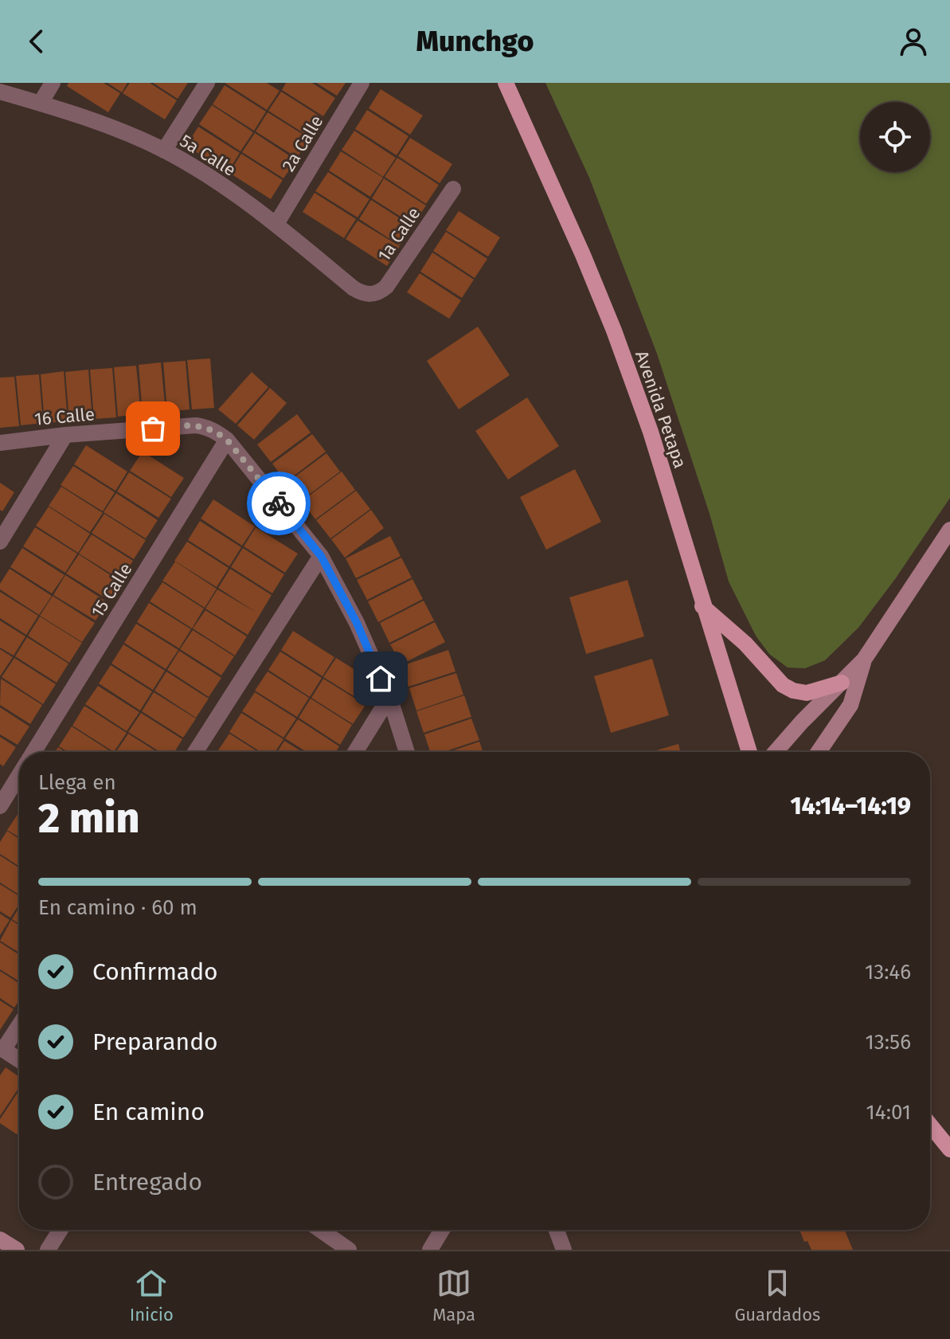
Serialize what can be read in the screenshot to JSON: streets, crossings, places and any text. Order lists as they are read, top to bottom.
{
  "streets": {
    "main road": ["Avenida Petapa"],
    "street": [
      "2a Calle",
      "5a Calle",
      "1a Calle",
      "16 Calle",
      "15 Calle"
    ]
  },
  "crossings": [
    ["2a Calle", "5a Calle"],
    ["5a Calle", "1a Calle"],
    ["16 Calle", "15 Calle"]
  ],
  "page": {
    "header": "Munchgo",
    "heading": ["2 min", "Llega en", "14:14–14:19"],
    "bar": "En camino · 60 m",
    "list": [
      ["Confirmado", "13:46"],
      ["Preparando", "13:56"],
      ["En camino", "14:01"],
      "Entregado"
    ],
    "tabs": ["Inicio", "Mapa", "Guardados"]
  }
}
